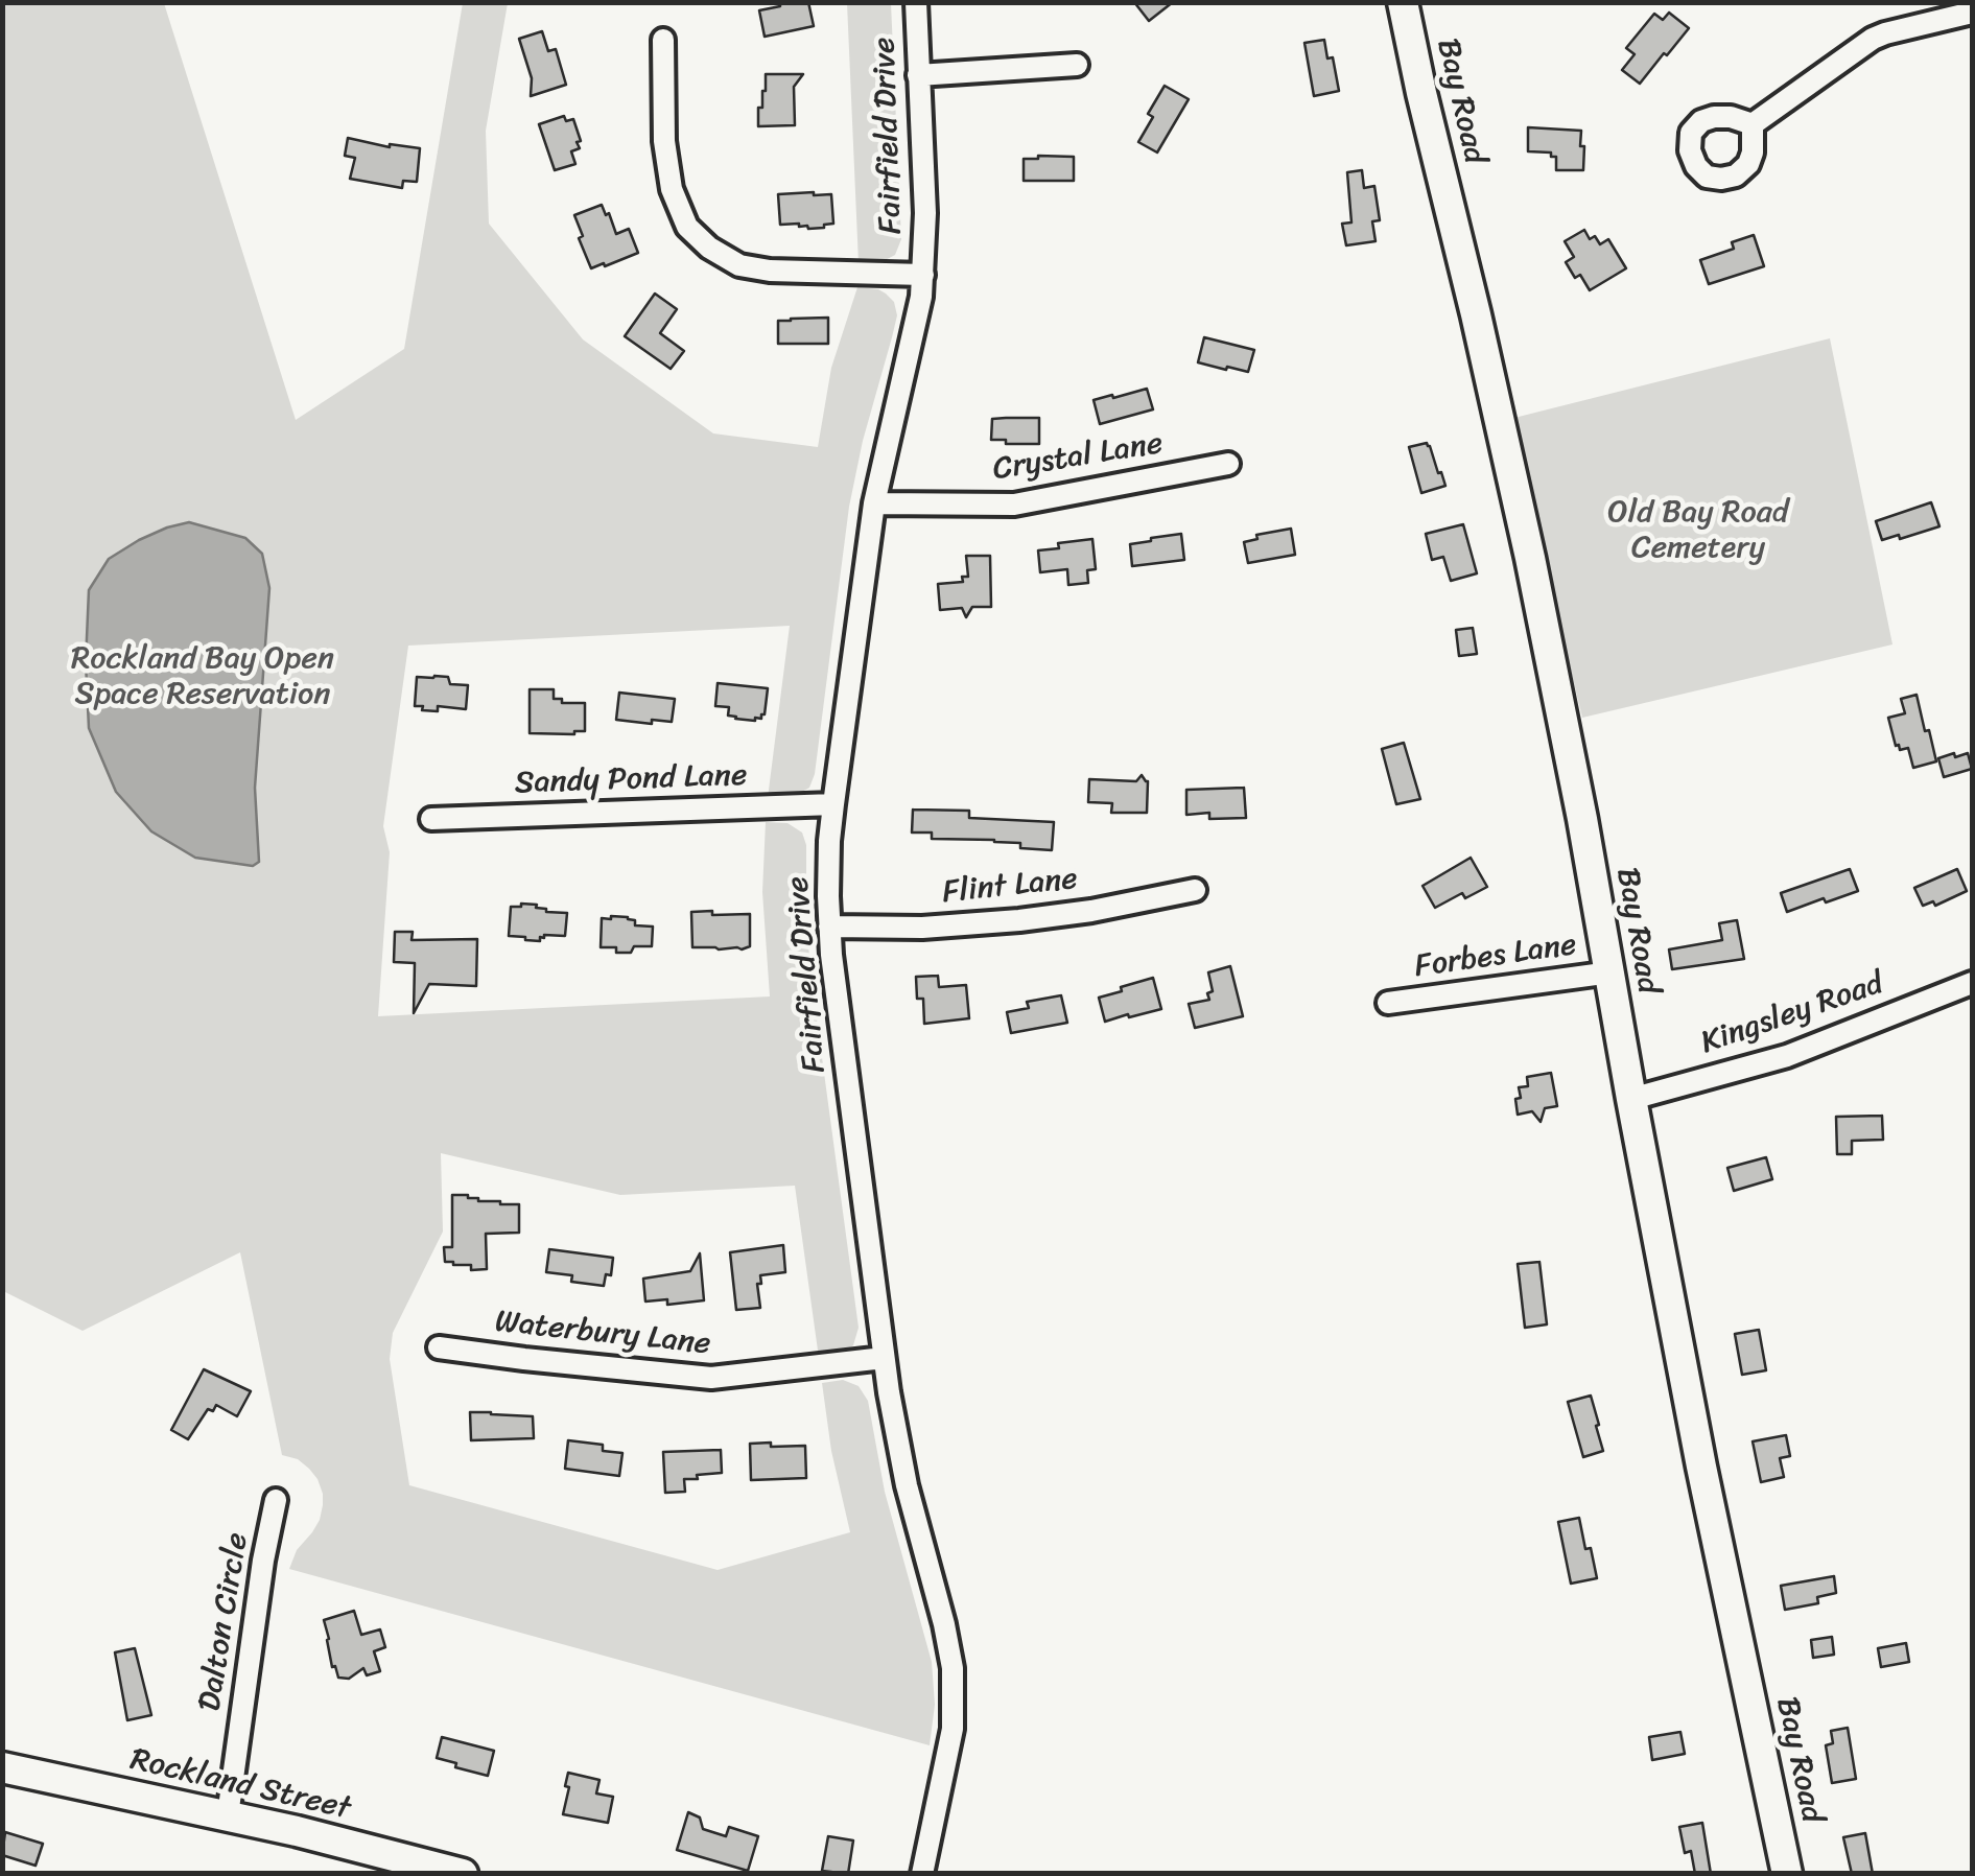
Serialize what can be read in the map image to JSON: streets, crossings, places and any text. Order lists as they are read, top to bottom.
{
  "streets": {
    "main road": ["Bay Road", "Rockland Street"],
    "street": [
      "Fairfield Drive",
      "Crystal Lane",
      "Sandy Pond Lane",
      "Flint Lane",
      "Forbes Lane",
      "Kingsley Road",
      "Waterbury Lane",
      "Dalton Circle"
    ]
  },
  "crossings": [
    ["Bay Road", "Forbes Lane"],
    ["Bay Road", "Kingsley Road"],
    ["Fairfield Drive", "Crystal Lane"],
    ["Fairfield Drive", "Sandy Pond Lane"],
    ["Fairfield Drive", "Flint Lane"],
    ["Fairfield Drive", "Waterbury Lane"],
    ["Dalton Circle", "Rockland Street"]
  ],
  "parks": ["Old Bay Road Cemetery", "Rockland Bay Open Space Reservation"]
}
